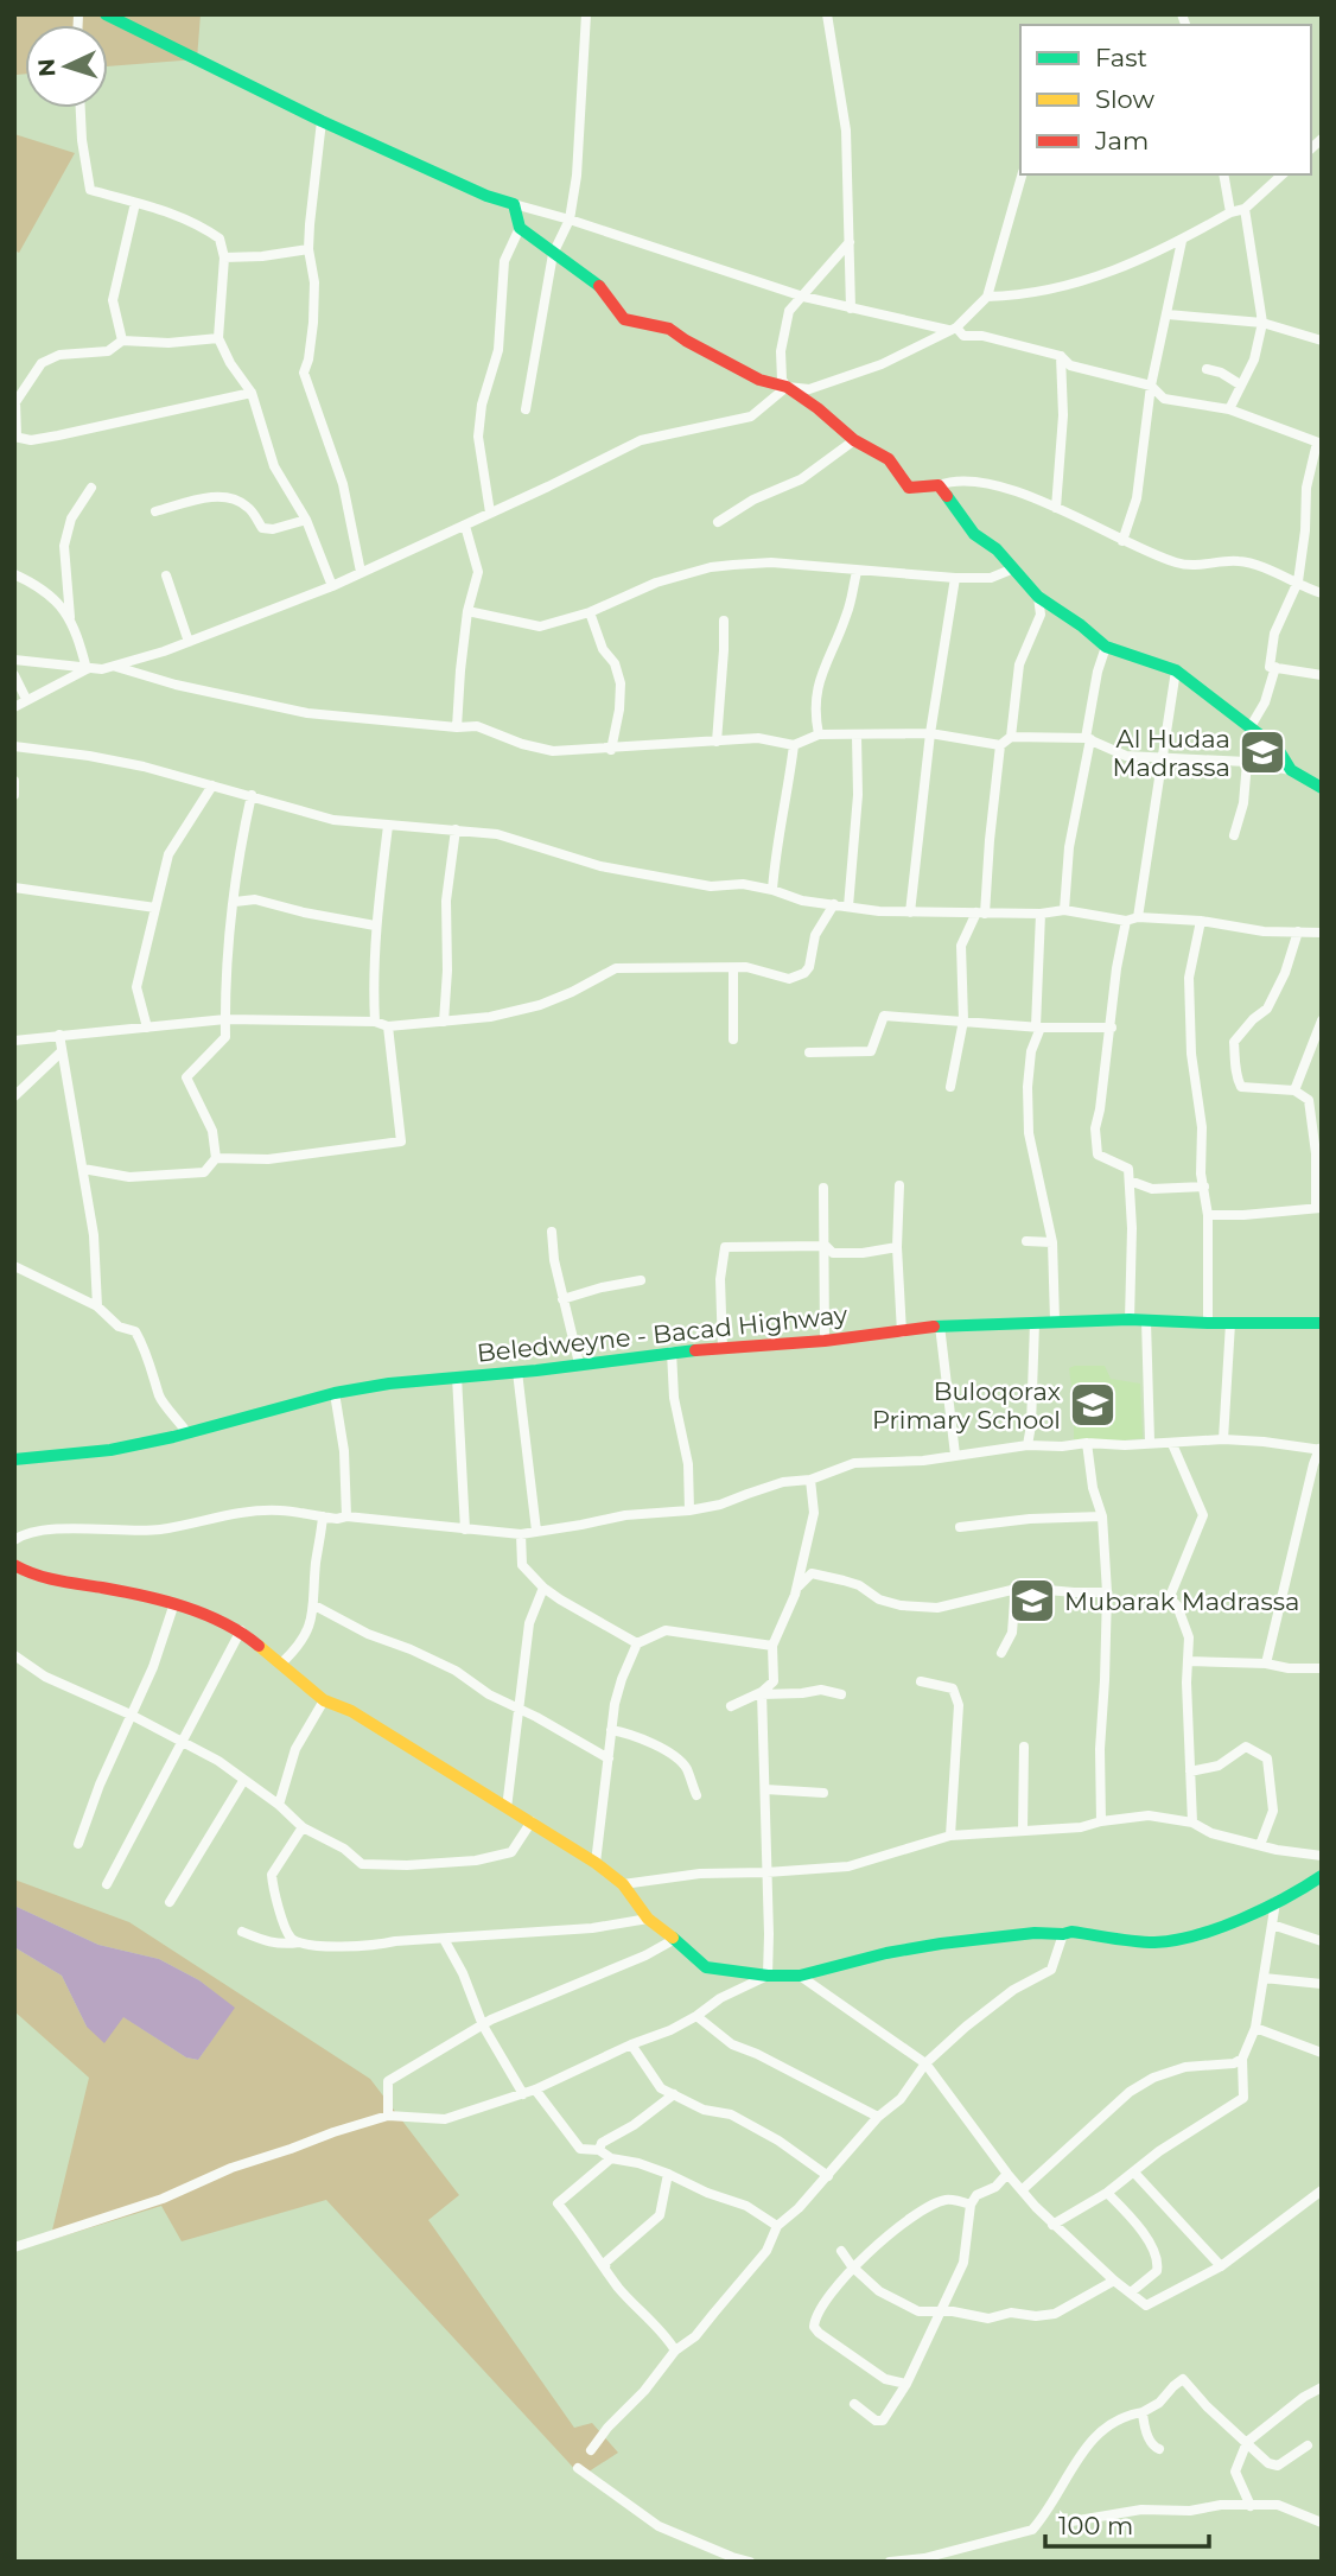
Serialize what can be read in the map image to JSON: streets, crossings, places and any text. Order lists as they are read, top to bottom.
{
  "streets": {
    "street": ["Beledweyne - Bacad Highway"]
  },
  "places": {
    "school or university": ["Al Hudaa Madrassa", "Buloqorax Primary School", "Mubarak Madrassa"]
  },
  "legend": ["Fast", "Slow", "Jam"],
  "scale_bar": "100 m",
  "north": "left"
}
